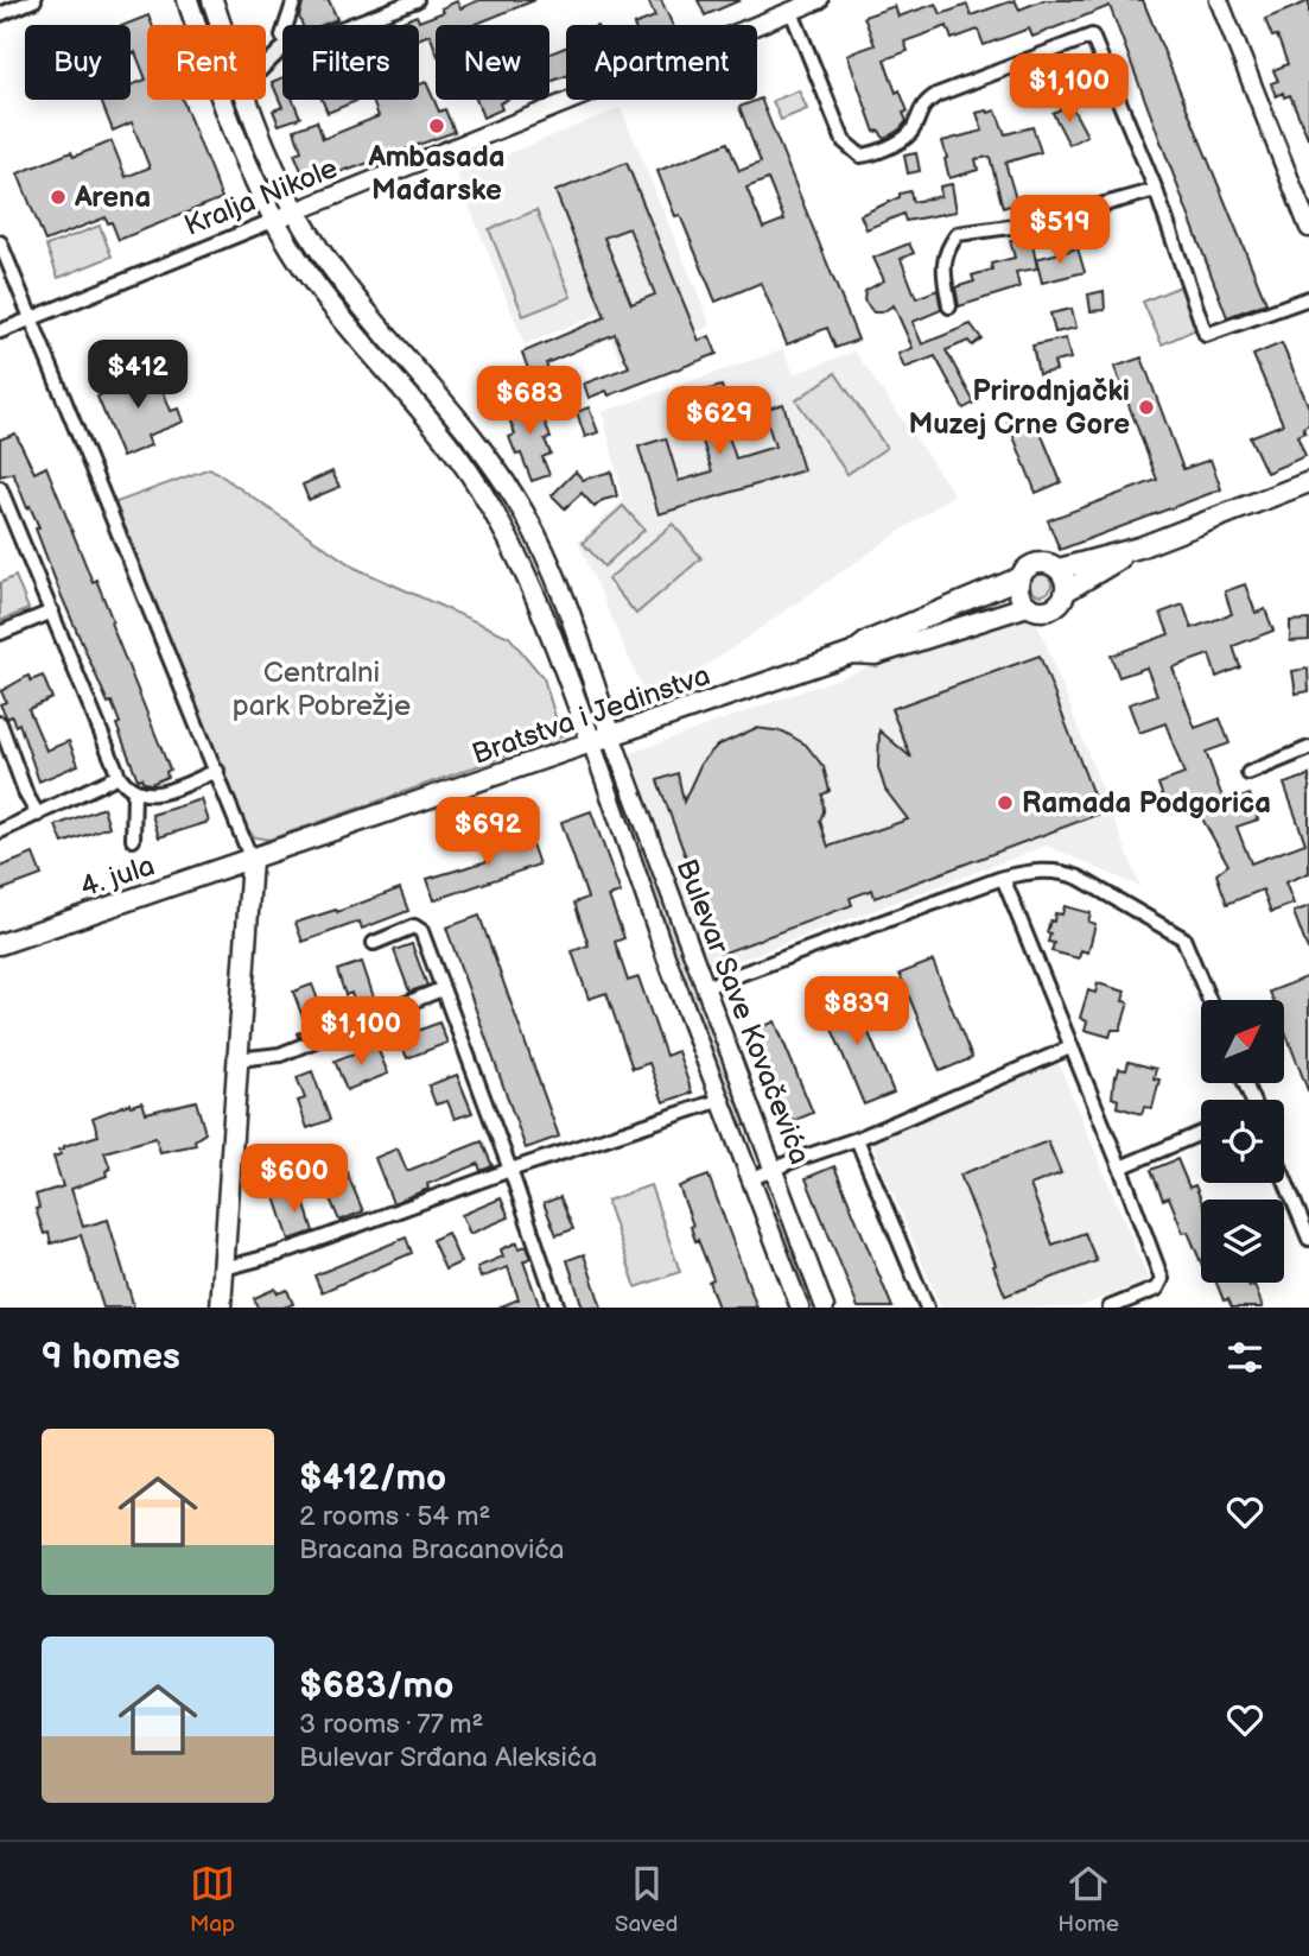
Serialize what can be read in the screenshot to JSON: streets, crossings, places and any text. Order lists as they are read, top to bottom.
{
  "streets": {
    "main road": ["Bratstva i Jedinstva", "4. jula"],
    "street": ["Kralja Nikole", "Bulevar Save Kovačevića"]
  },
  "crossings": [
    ["Bratstva i Jedinstva", "4. jula"],
    ["Bratstva i Jedinstva", "Bulevar Save Kovačevića"]
  ],
  "parks": ["Centralni park Pobrežje"],
  "places": [
    "Ambasada Mađarske",
    "Arena",
    "Prirodnjački Muzej Crne Gore",
    "Ramada Podgorica"
  ],
  "north": "top right",
  "page": {
    "chip": [
      "Buy",
      "Rent",
      "Filters",
      "New",
      "Apartment"
    ],
    "price": [
      "$1,100",
      "$519",
      "$412",
      "$683",
      "$629",
      "$692",
      "$839",
      "$1,100",
      "$600"
    ],
    "heading": "9 homes",
    "list": [
      {
        "name": "$412/mo",
        "note": "2 rooms · 54 m² · Bracana Bracanovića"
      },
      {
        "name": "$683/mo",
        "note": "3 rooms · 77 m² · Bulevar Srđana Aleksića"
      }
    ],
    "tabs": ["Map", "Saved", "Home"]
  }
}
